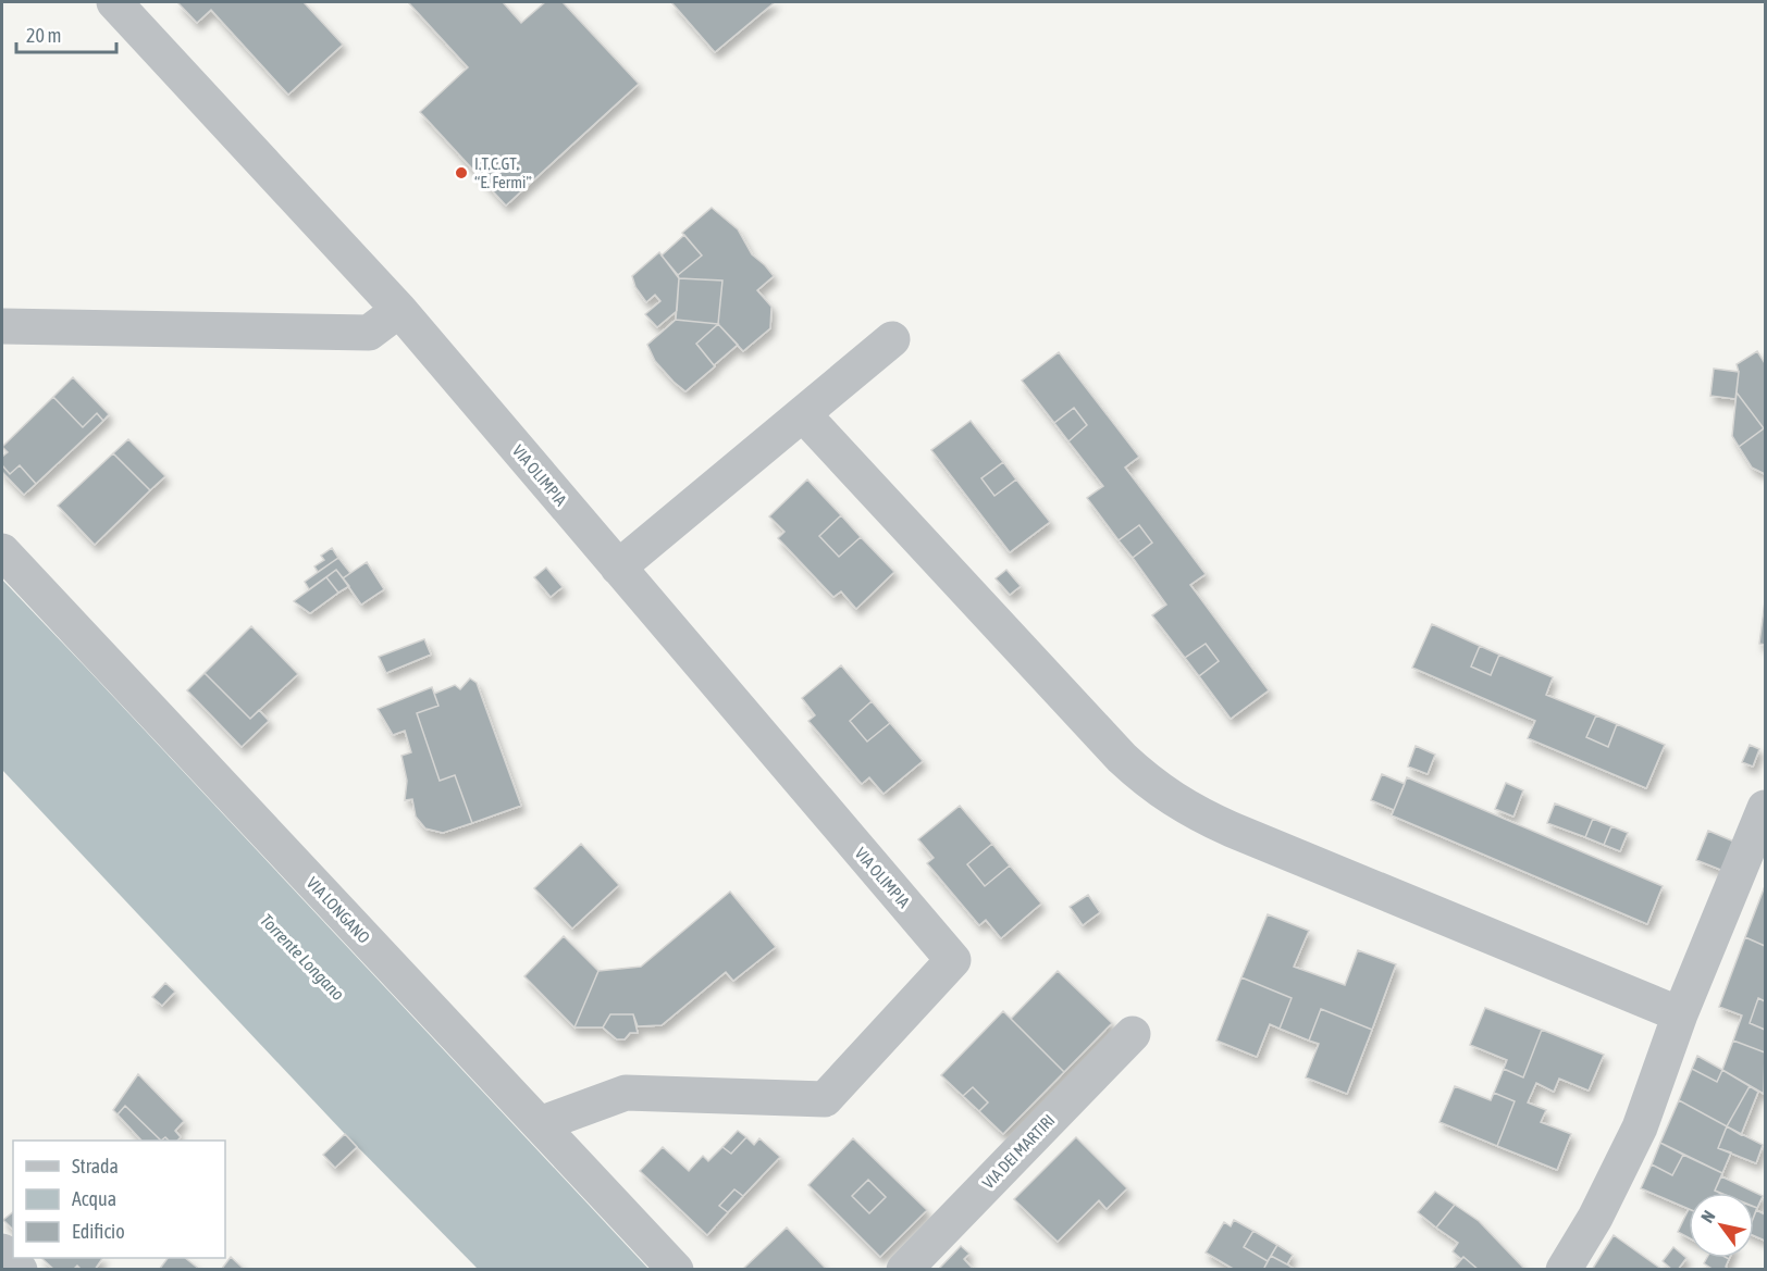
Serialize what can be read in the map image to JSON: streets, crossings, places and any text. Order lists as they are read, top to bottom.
{
  "streets": {
    "street": ["VIA OLIMPIA", "VIA LONGANO", "VIA DEI MARTIRI"]
  },
  "crossings": [
    ["VIA OLIMPIA", "VIA LONGANO"]
  ],
  "water": ["Torrente Longano"],
  "places": ["I.T.C.GT. “E. Fermi\""],
  "legend": ["Strada", "Acqua", "Edificio"],
  "scale_bar": "20 m",
  "north": "top left"
}
